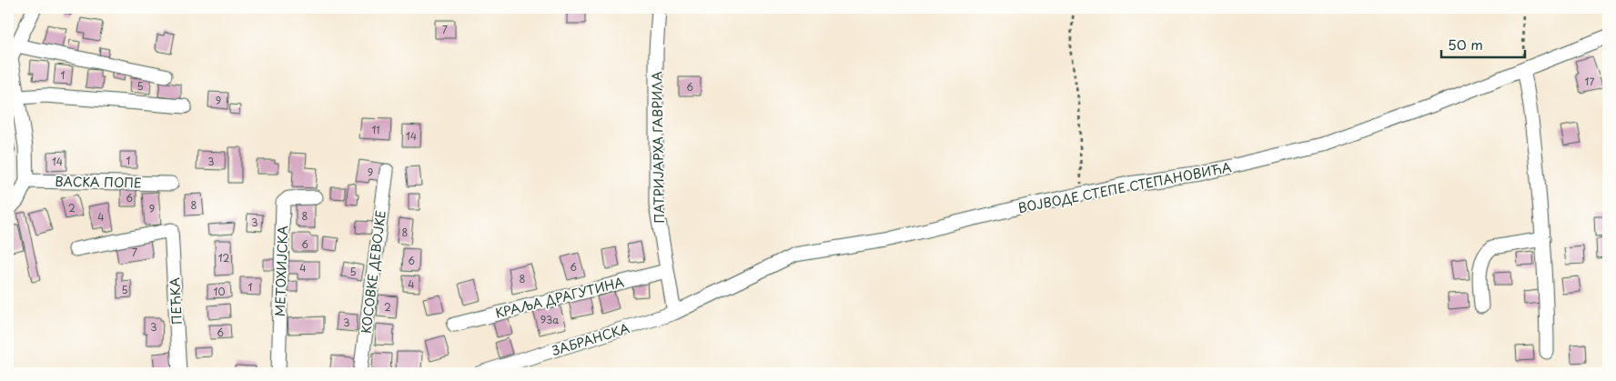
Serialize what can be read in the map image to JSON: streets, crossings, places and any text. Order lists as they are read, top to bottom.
{
  "streets": {
    "street": [
      "ПАТРИЈАРХА ГАВРИЛА",
      "ВАСКА ПОПЕ",
      "ВОЈВОДЕ СТЕПЕ СТЕПАНОВИЋА",
      "МЕТОХИЈСКА",
      "КОСОВКЕ ДЕВОЈКЕ",
      "КРАЉА ДРАГУТИНА",
      "ПЕЋКА",
      "ЗАБРАНСКА"
    ]
  },
  "crossings": [
    ["ПАТРИЈАРХА ГАВРИЛА", "ВОЈВОДЕ СТЕПЕ СТЕПАНОВИЋА"],
    ["ПАТРИЈАРХА ГАВРИЛА", "КРАЉА ДРАГУТИНА"],
    ["ПАТРИЈАРХА ГАВРИЛА", "ЗАБРАНСКА"],
    ["ВОЈВОДЕ СТЕПЕ СТЕПАНОВИЋА", "ЗАБРАНСКА"]
  ],
  "house_numbers": [
    "7",
    "1",
    "17",
    "5",
    "6",
    "9",
    "11",
    "14",
    "1",
    "14",
    "3",
    "9",
    "6",
    "8",
    "2",
    "9",
    "8",
    "4",
    "3",
    "8",
    "6",
    "7",
    "12",
    "6",
    "6",
    "4",
    "5",
    "8",
    "4",
    "1",
    "5",
    "10",
    "2",
    "93a",
    "3",
    "3",
    "6"
  ],
  "scale_bar": "50 m"
}
